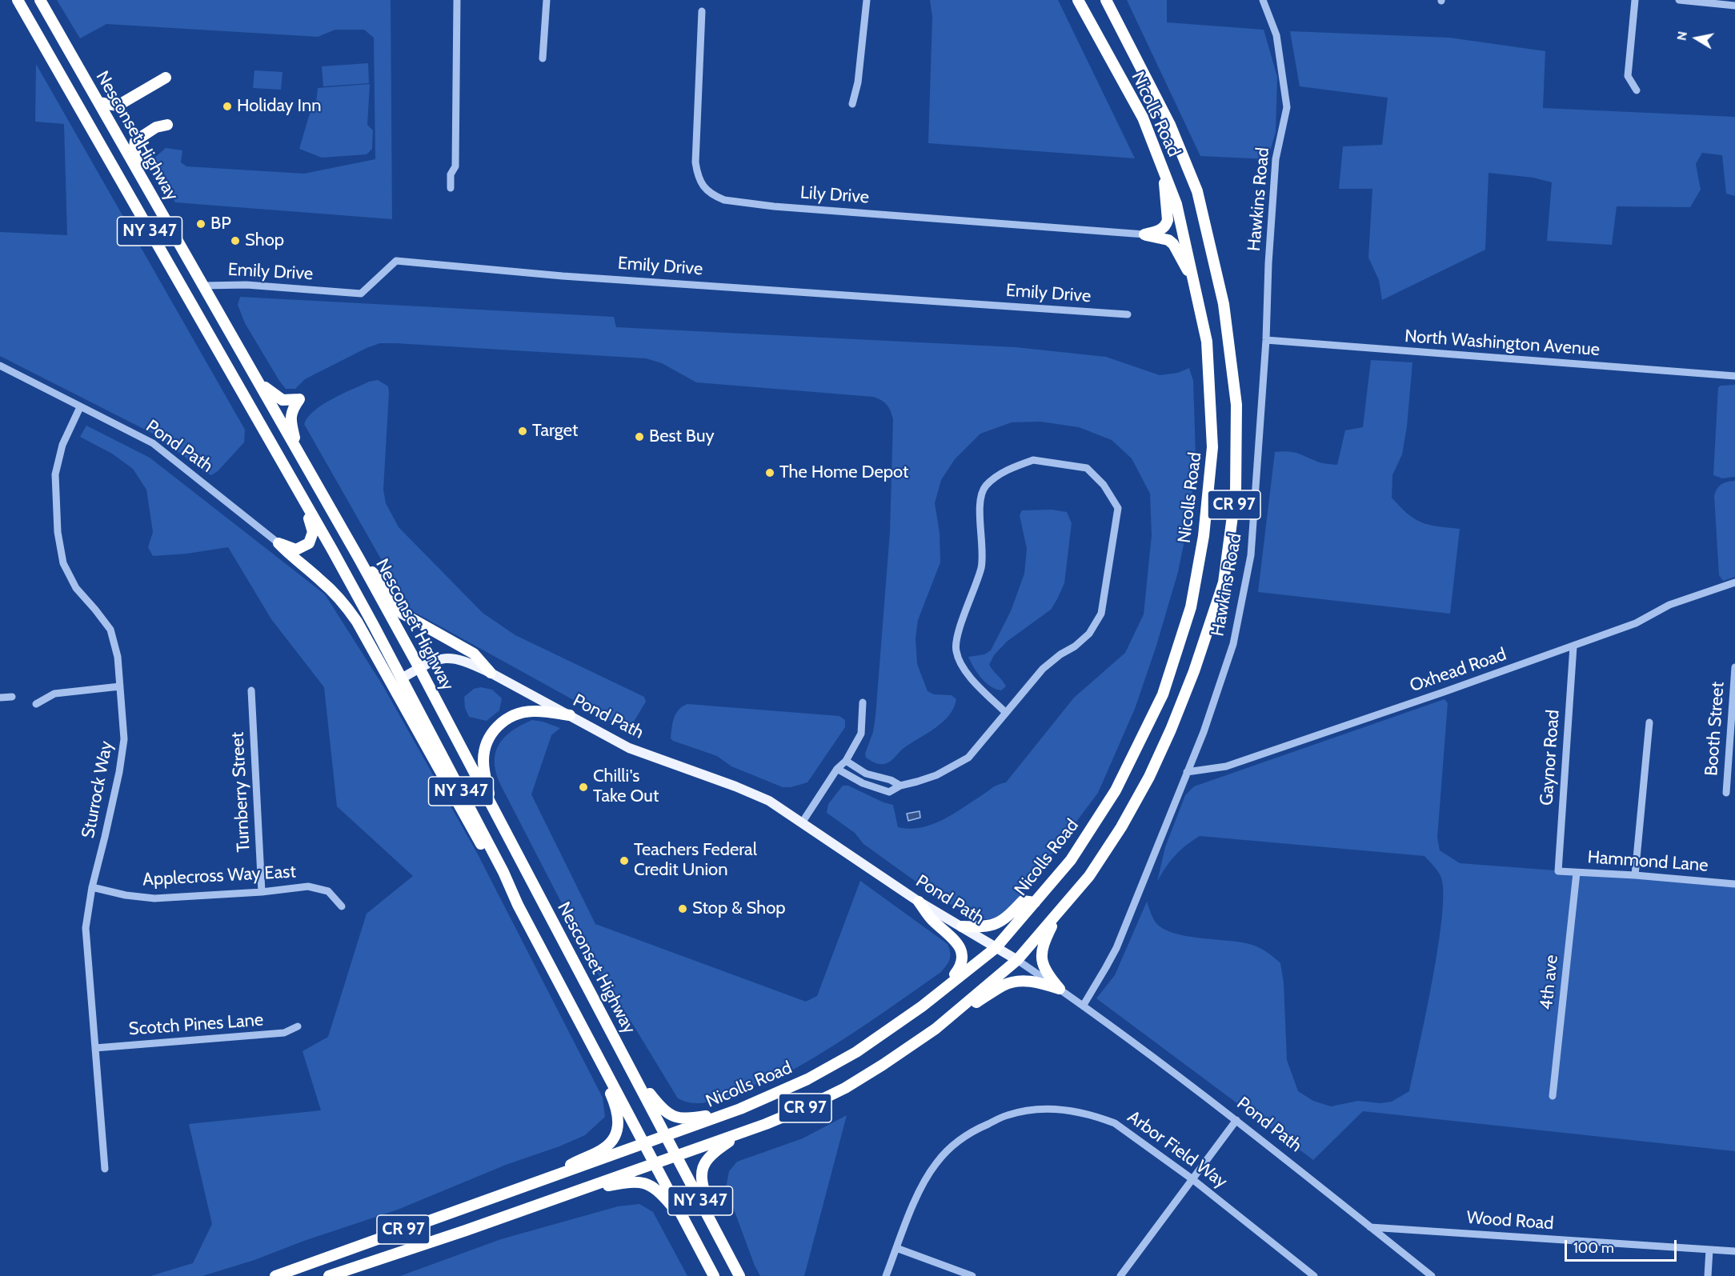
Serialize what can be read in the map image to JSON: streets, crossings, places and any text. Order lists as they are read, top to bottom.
{
  "streets": {
    "highway": [
      "Nicolls Road",
      "Nesconset Highway",
      "NY 347",
      "CR 97"
    ],
    "main road": ["Pond Path"],
    "street": [
      "Lily Drive",
      "Hawkins Road",
      "Emily Drive",
      "North Washington Avenue",
      "Oxhead Road",
      "Booth Street",
      "Gaynor Road",
      "Sturrock Way",
      "Turnberry Street",
      "Hammond Lane",
      "Applecross Way East",
      "4th ave",
      "Scotch Pines Lane",
      "Arbor Field Way",
      "Wood Road"
    ]
  },
  "crossings": [
    ["Nicolls Road", "Nesconset Highway"],
    ["Nicolls Road", "Pond Path"],
    ["Nesconset Highway", "Emily Drive"],
    ["Nesconset Highway", "Pond Path"],
    ["Hawkins Road", "North Washington Avenue"],
    ["Hawkins Road", "Pond Path"],
    ["Hawkins Road", "Oxhead Road"],
    ["Pond Path", "Sturrock Way"],
    ["Pond Path", "Wood Road"],
    ["Oxhead Road", "Gaynor Road"],
    ["Gaynor Road", "Hammond Lane"],
    ["Sturrock Way", "Applecross Way East"],
    ["Sturrock Way", "Scotch Pines Lane"],
    ["Turnberry Street", "Applecross Way East"],
    ["Hammond Lane", "4th ave"]
  ],
  "places": [
    "Holiday Inn",
    "BP",
    "Shop",
    "Target",
    "Best Buy",
    "The Home Depot",
    "Chilli's Take Out",
    "Teachers Federal Credit Union",
    "Stop & Shop"
  ],
  "scale_bar": "100 m",
  "north": "left"
}
